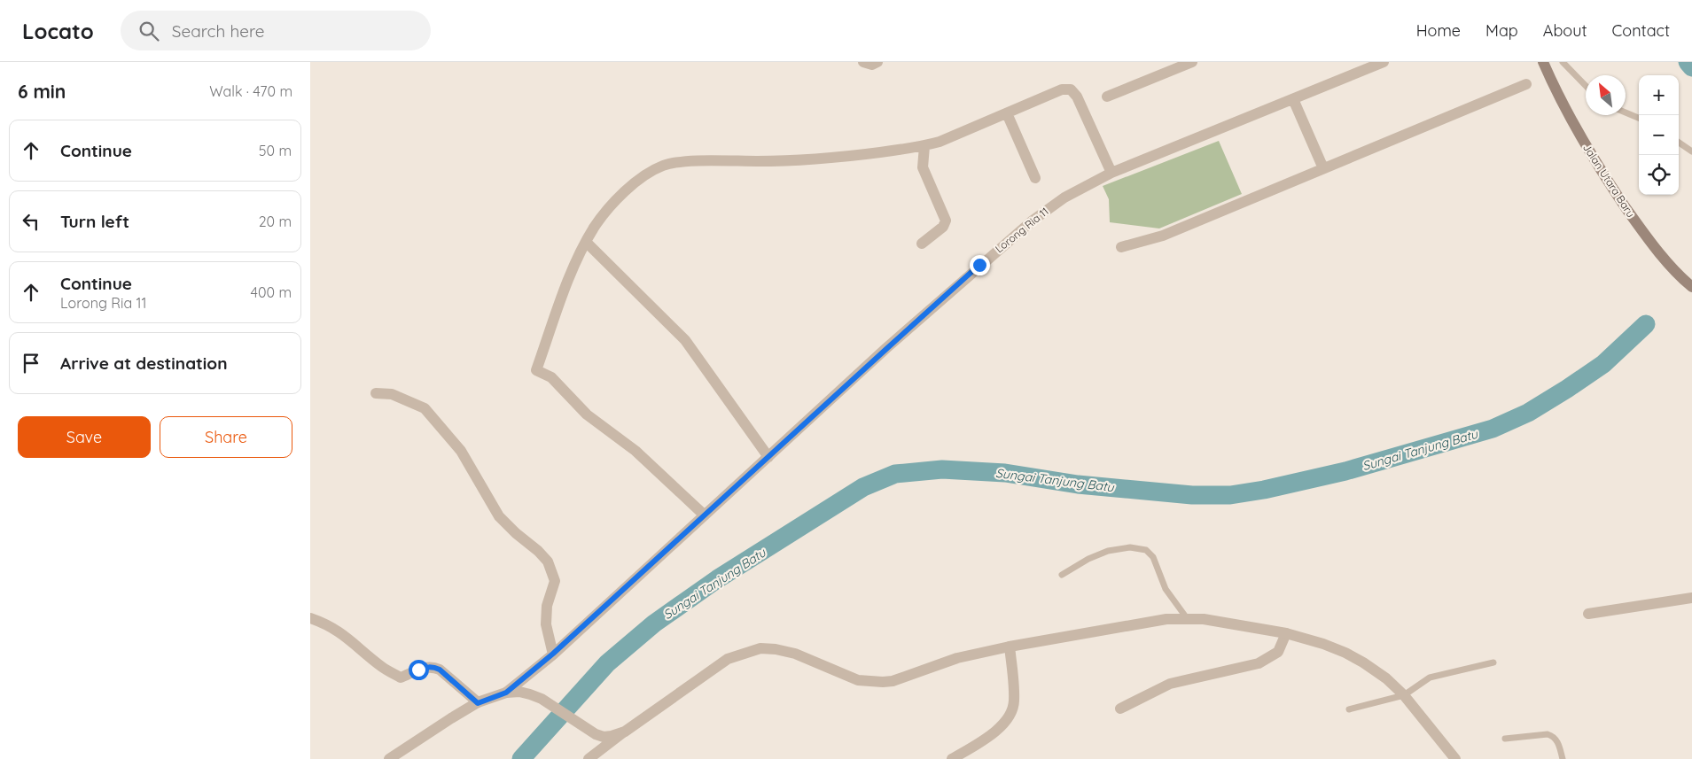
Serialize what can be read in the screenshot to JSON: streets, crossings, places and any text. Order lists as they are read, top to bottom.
{
  "streets": {
    "main road": ["Jalan Utara Baru"],
    "street": ["Lorong Ria 11"]
  },
  "water": ["Sungai Tanjung Batu"],
  "north": "top left",
  "page": {
    "header": "Locato",
    "search": "Search here",
    "nav": [
      "Home",
      "Map",
      "About",
      "Contact"
    ],
    "heading": ["6 min", "Walk · 470 m"],
    "map_buttons": ["+", "−"],
    "list": [
      ["Continue", "50 m"],
      ["Turn left", "20 m"],
      ["Continue", "Lorong Ria 11", "400 m"],
      "Arrive at destination"
    ],
    "buttons": ["Save", "Share"]
  }
}
